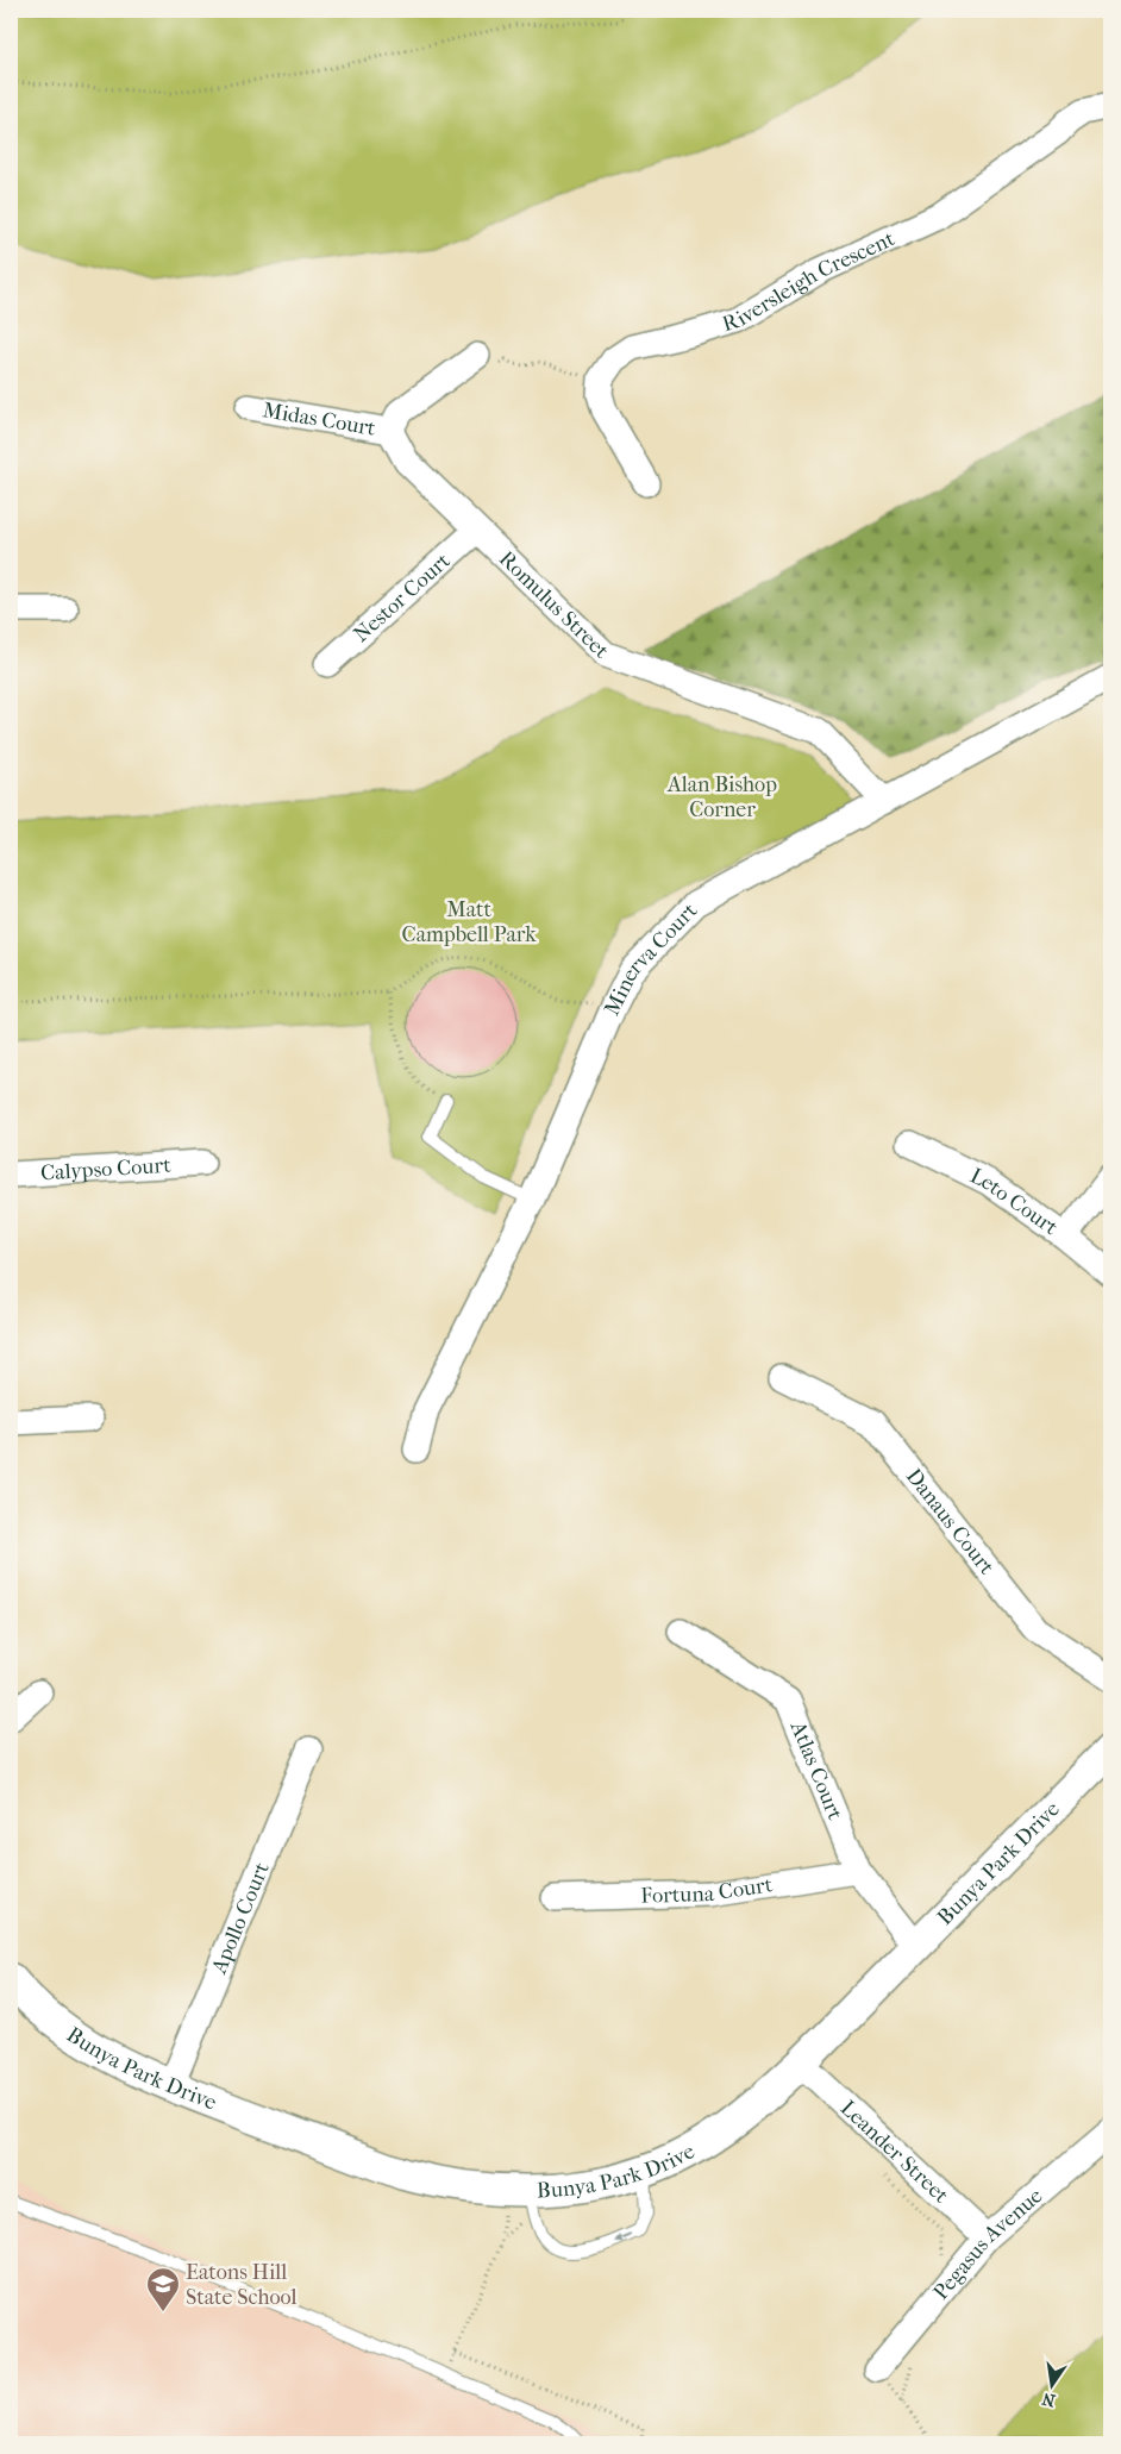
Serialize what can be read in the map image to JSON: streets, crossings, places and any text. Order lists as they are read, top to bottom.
{
  "streets": {
    "street": [
      "Riversleigh Crescent",
      "Midas Court",
      "Nestor Court",
      "Romulus Street",
      "Minerva Court",
      "Calypso Court",
      "Leto Court",
      "Danaus Court",
      "Atlas Court",
      "Bunya Park Drive",
      "Fortuna Court",
      "Apollo Court",
      "Leander Street",
      "Pegasus Avenue"
    ]
  },
  "crossings": [
    ["Midas Court", "Romulus Street"],
    ["Nestor Court", "Romulus Street"],
    ["Romulus Street", "Minerva Court"],
    ["Atlas Court", "Bunya Park Drive"],
    ["Atlas Court", "Fortuna Court"],
    ["Bunya Park Drive", "Apollo Court"],
    ["Bunya Park Drive", "Leander Street"],
    ["Leander Street", "Pegasus Avenue"]
  ],
  "parks": ["Alan Bishop Corner", "Matt Campbell Park"],
  "places": {
    "school or university": ["Eatons Hill State School"]
  },
  "north": "bottom"
}
